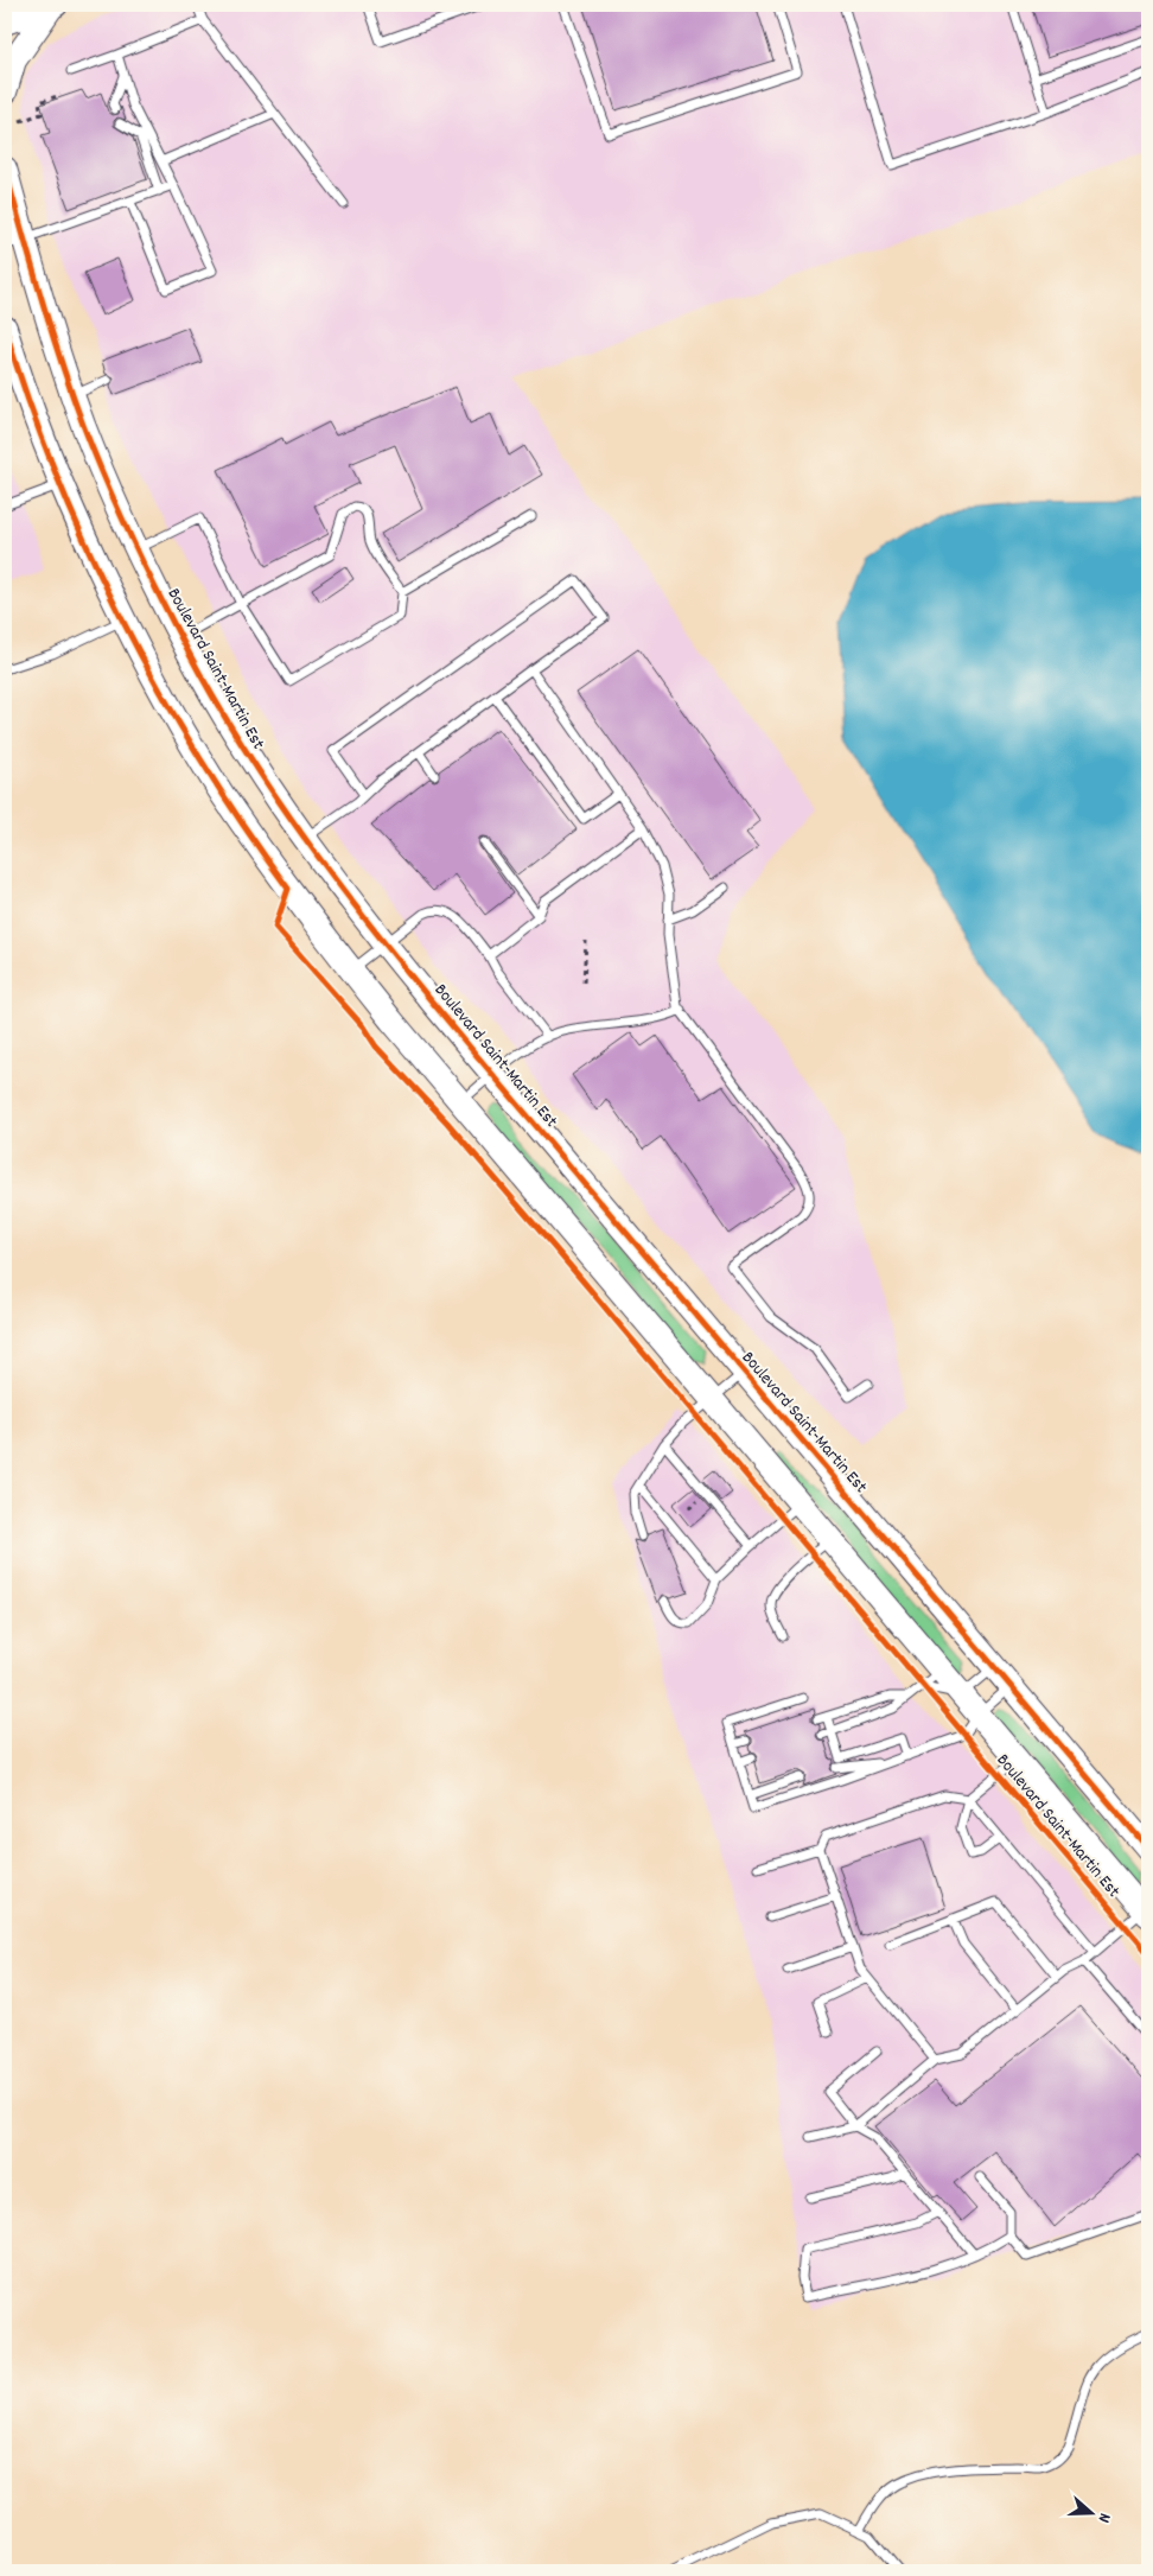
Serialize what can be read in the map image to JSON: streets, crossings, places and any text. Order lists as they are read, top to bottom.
{
  "streets": {
    "main road": ["Boulevard Saint-Martin Est"]
  },
  "north": "right"
}
